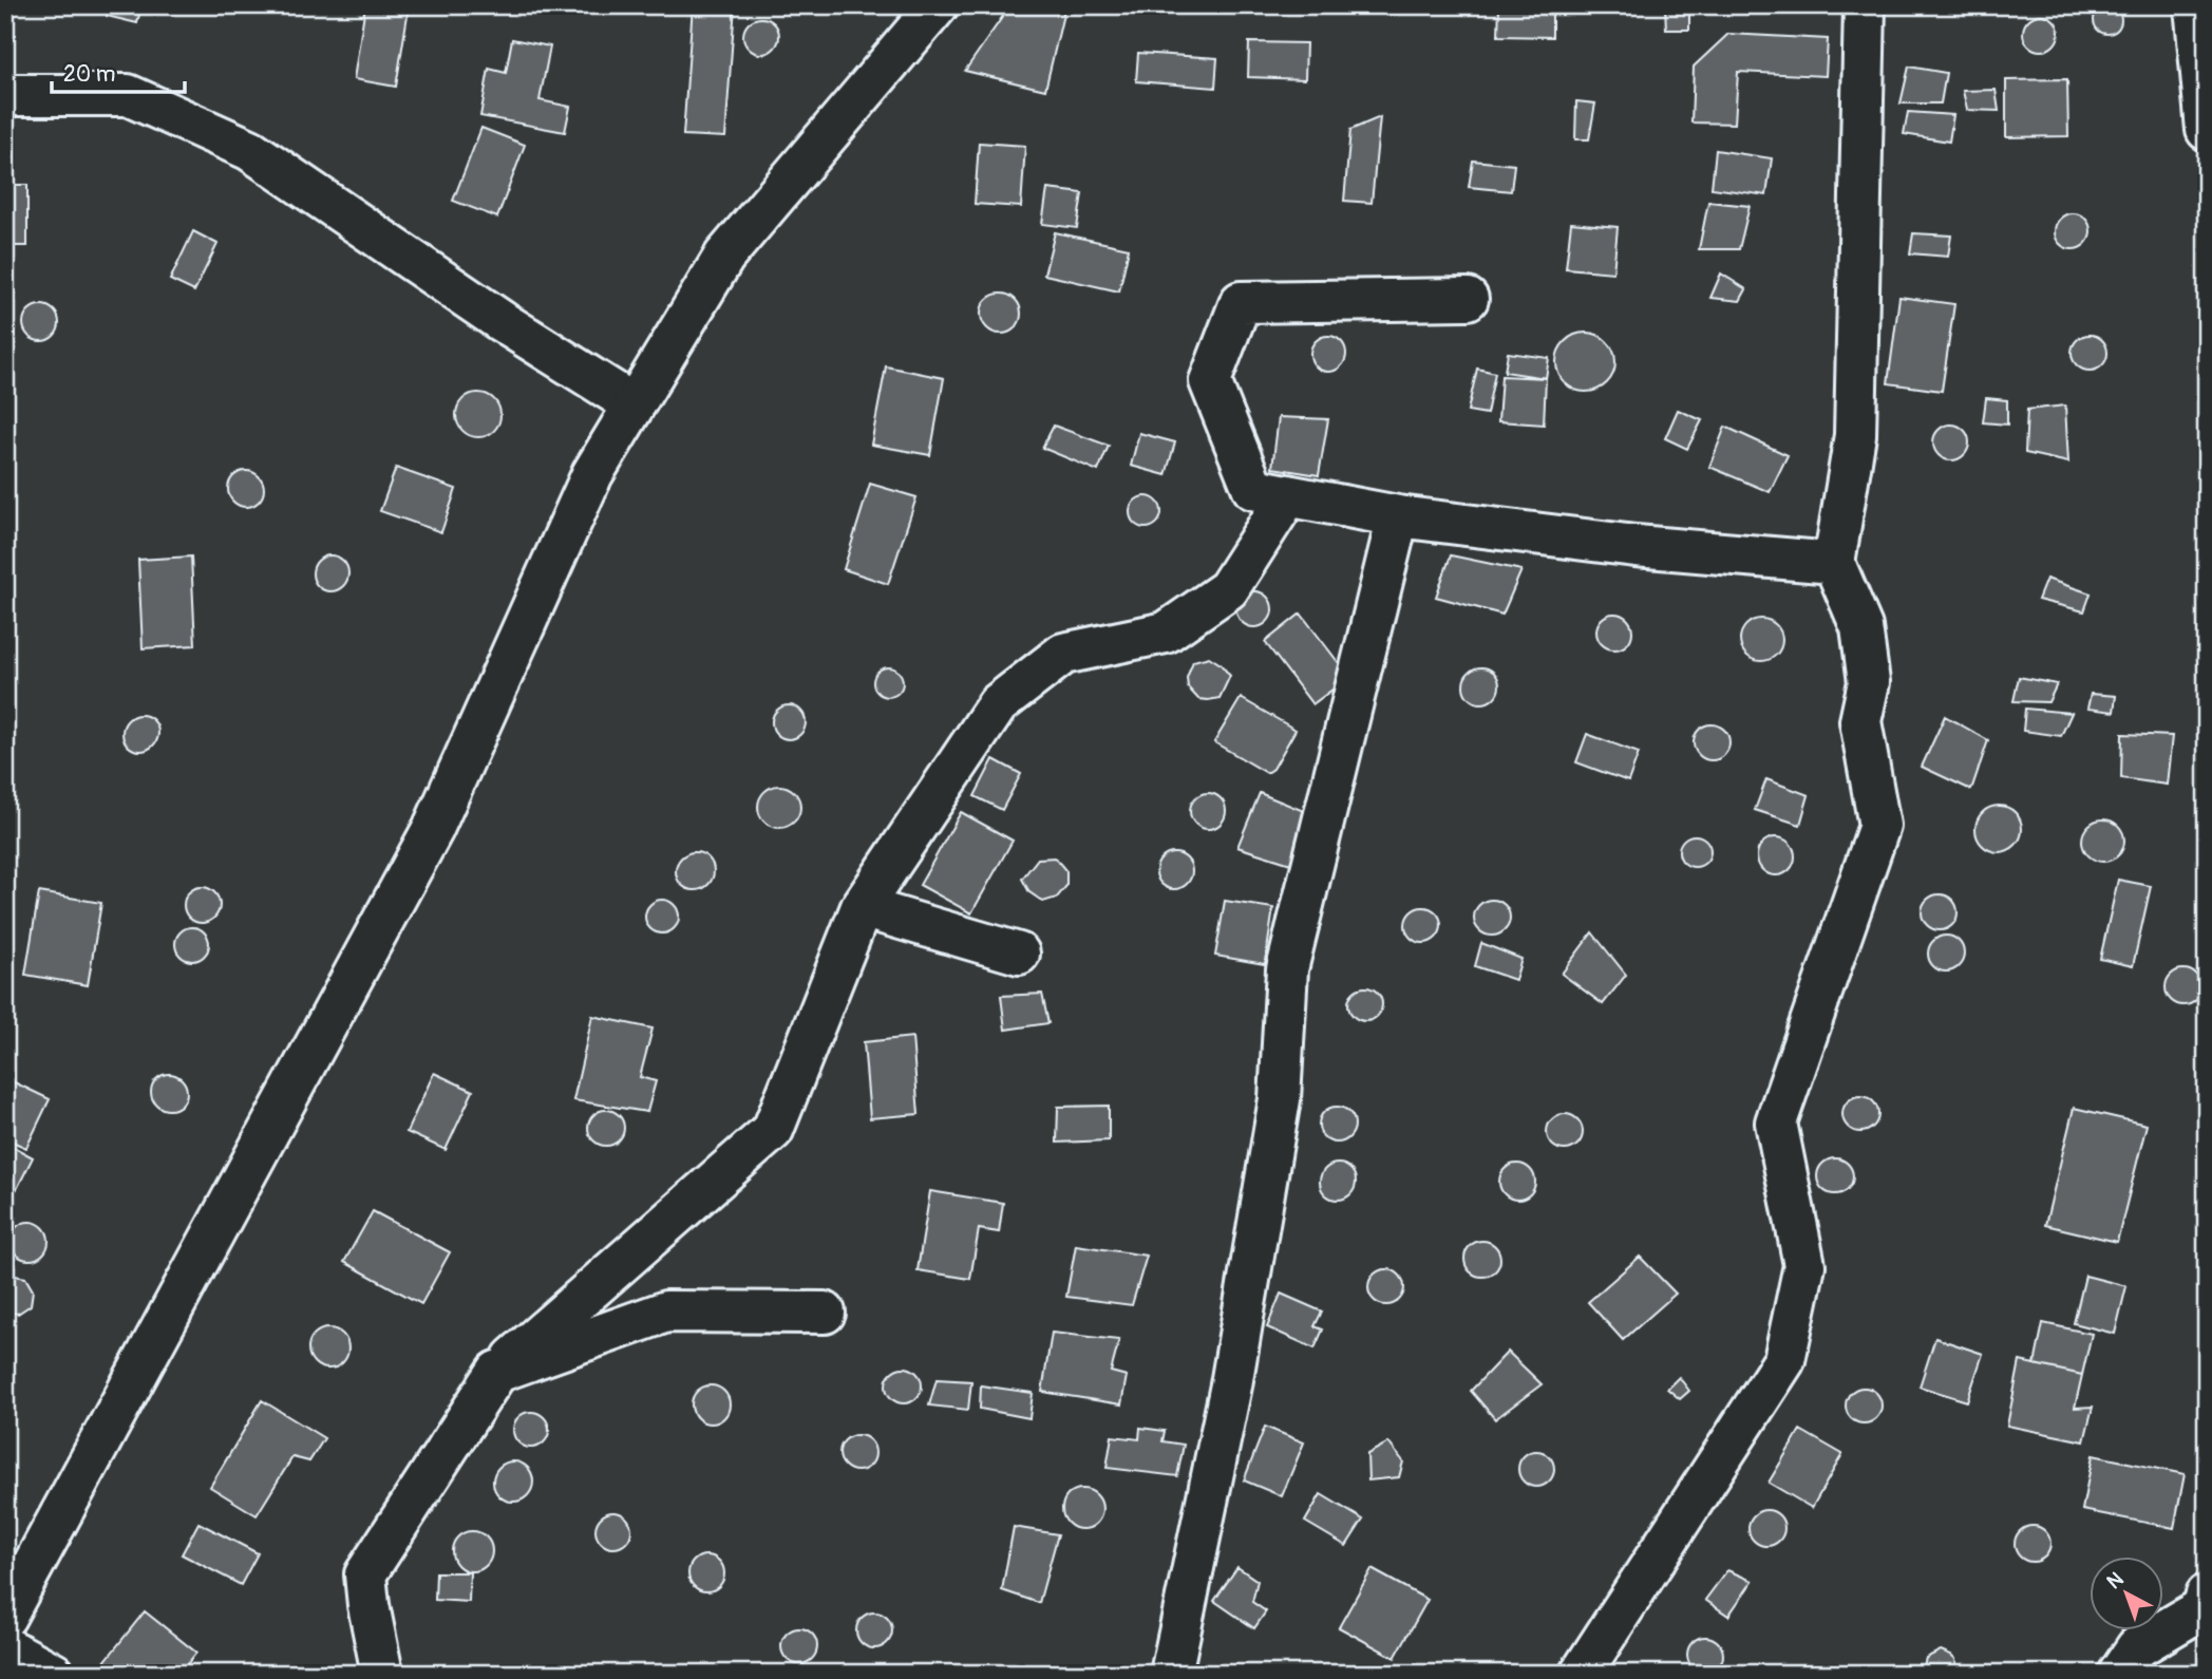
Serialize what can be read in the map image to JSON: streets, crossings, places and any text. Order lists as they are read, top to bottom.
{
  "scale_bar": "20 m",
  "north": "top left"
}
